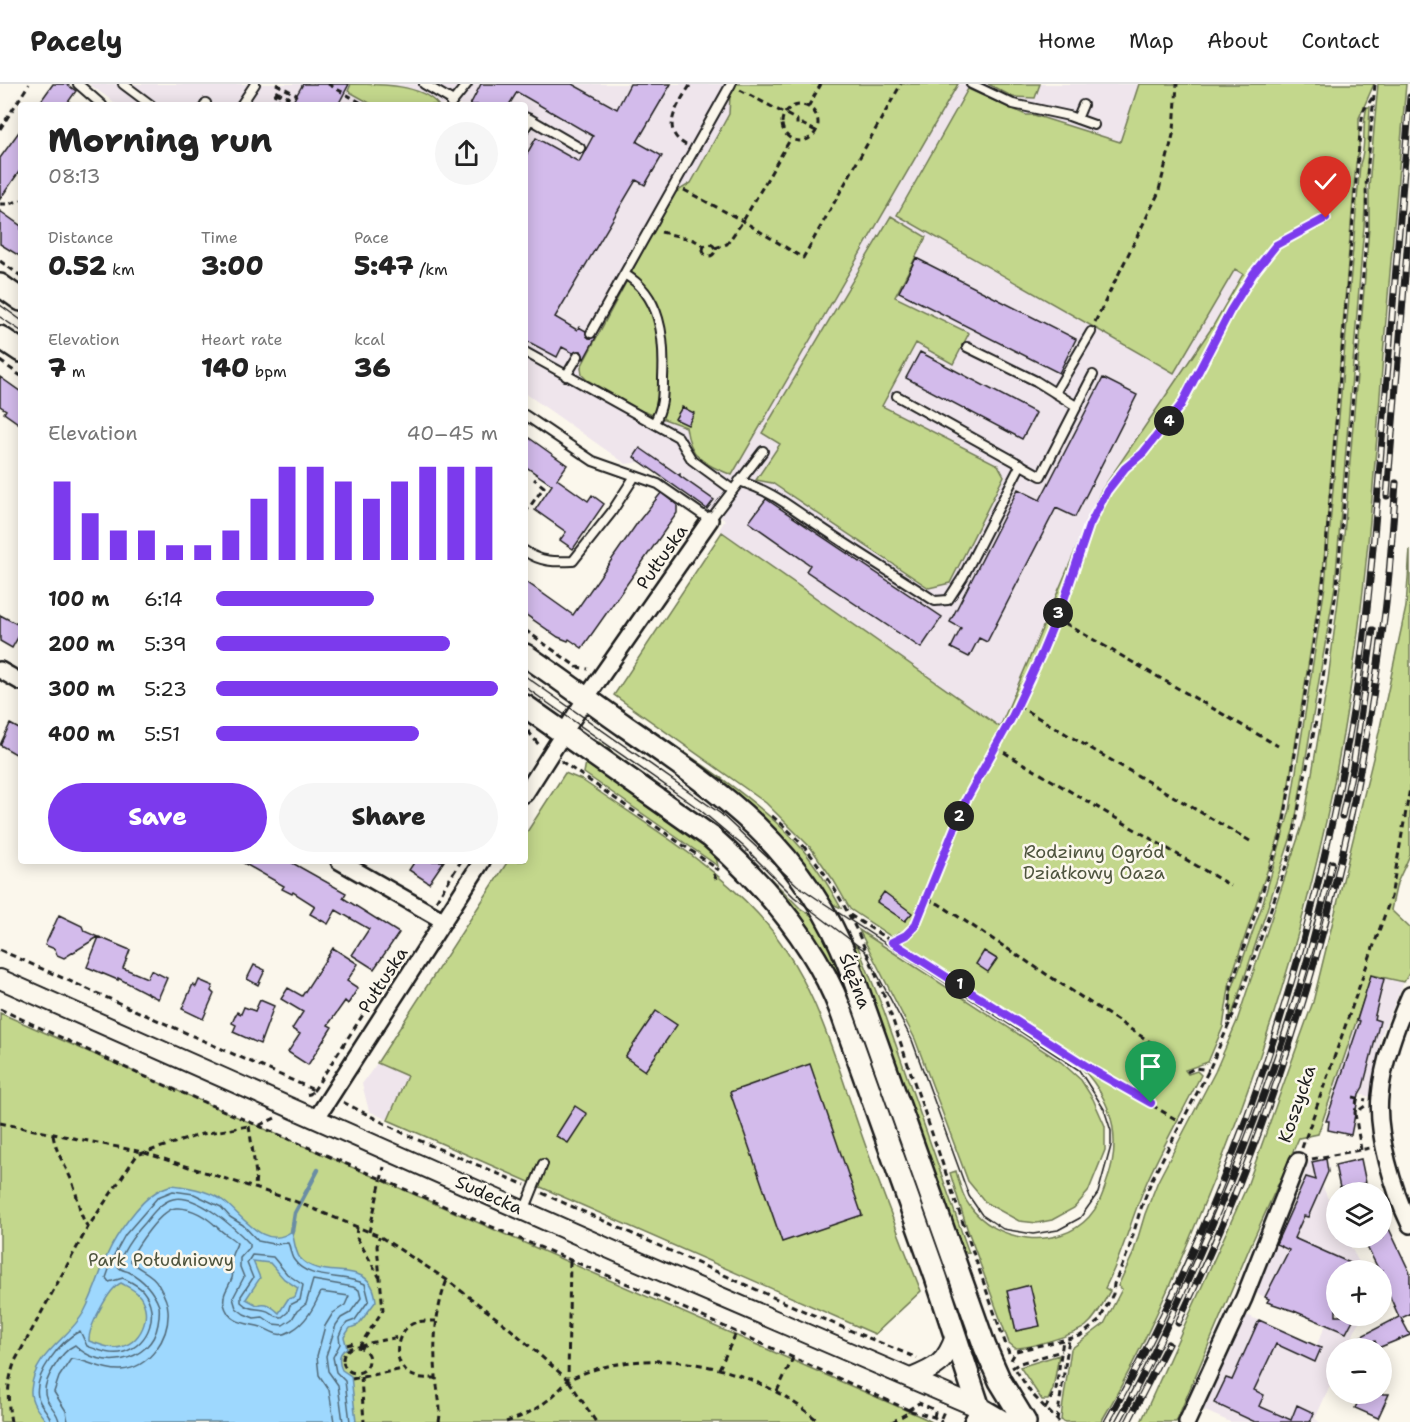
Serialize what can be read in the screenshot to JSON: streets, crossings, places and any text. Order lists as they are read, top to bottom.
{
  "streets": {
    "main road": ["Ślężna"],
    "street": ["Pułtuska", "Koszycka", "Sudecka"]
  },
  "crossings": [
    ["Pułtuska", "Ślężna"],
    ["Pułtuska", "Sudecka"],
    ["Ślężna", "Sudecka"]
  ],
  "parks": ["Rodzinny Ogród Działkowy Oaza", "Park Południowy"],
  "page": {
    "header": "Pacely",
    "nav": [
      "Home",
      "Map",
      "About",
      "Contact"
    ],
    "heading": ["Morning run", "08:13"],
    "stats": [
      ["Distance", "0.52 km"],
      ["Time", "3:00"],
      ["Pace", "5:47 /km"],
      ["Elevation", "7 m"],
      ["Heart rate", "140 bpm"],
      ["kcal", "36"]
    ],
    "pins": [
      "4",
      "3",
      "2",
      "1"
    ],
    "chart": ["Elevation", "40–45 m"],
    "list": [
      {
        "name": "100 m",
        "note": "6:14"
      },
      {
        "name": "200 m",
        "note": "5:39"
      },
      {
        "name": "300 m",
        "note": "5:23"
      },
      {
        "name": "400 m",
        "note": "5:51"
      }
    ],
    "buttons": ["Save", "Share"],
    "map_buttons": ["+", "−"]
  }
}
